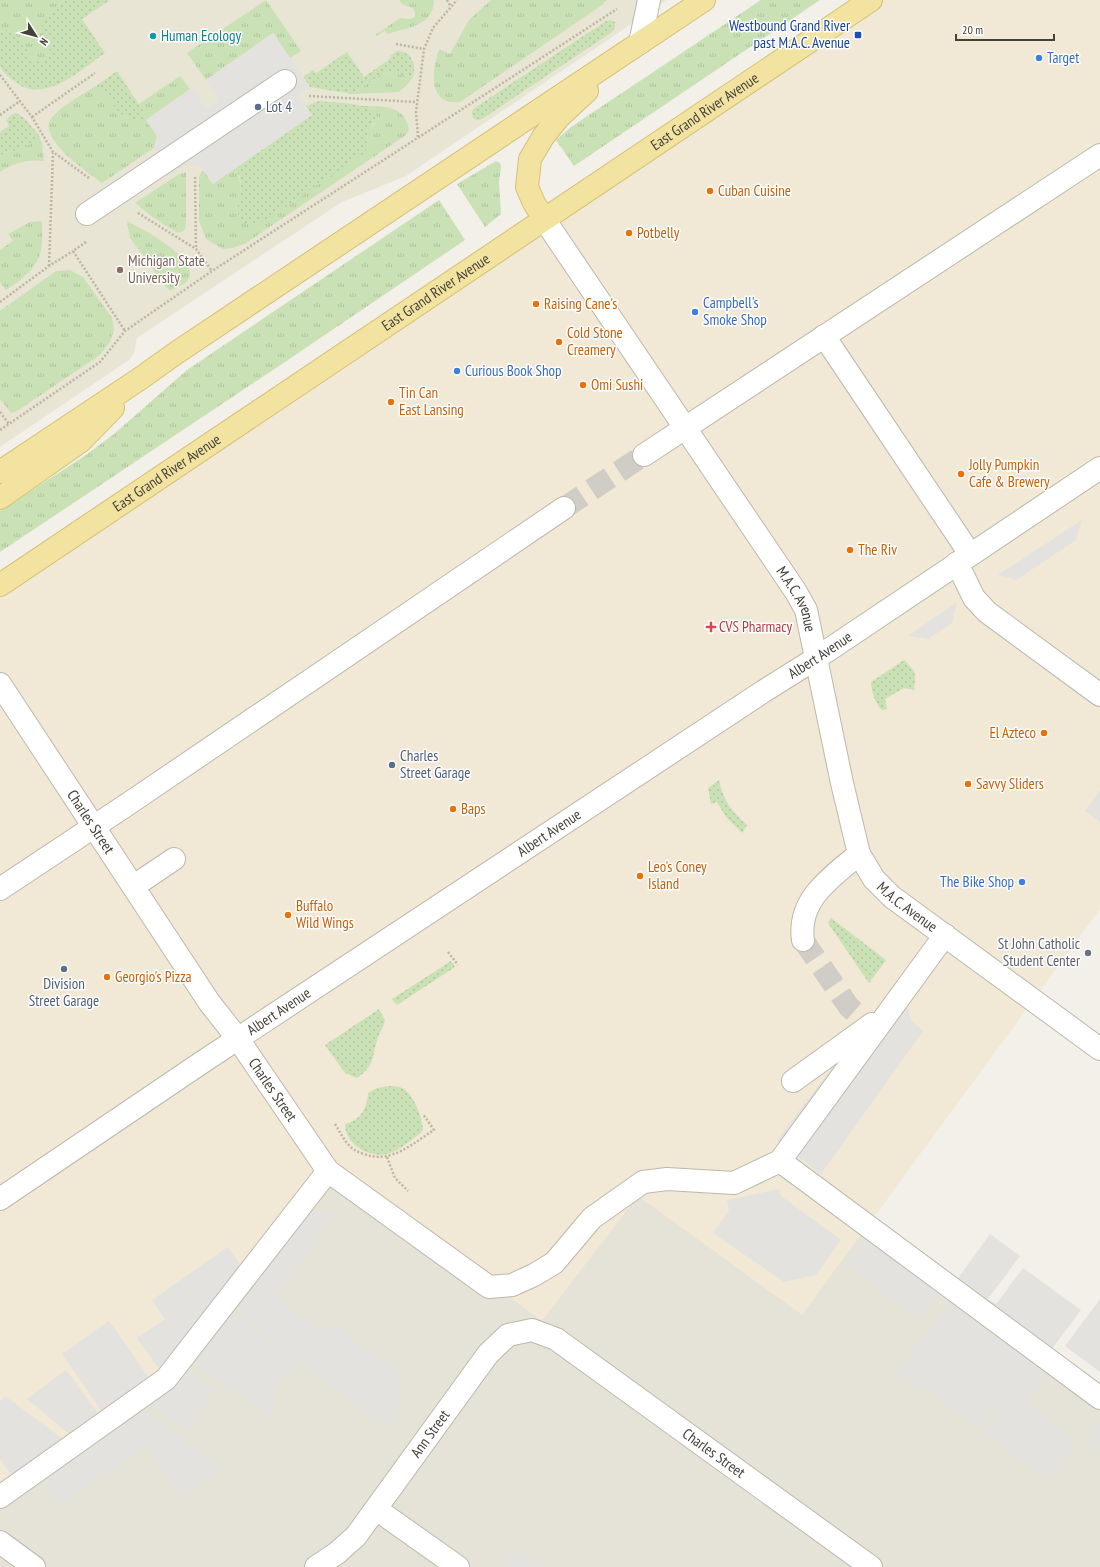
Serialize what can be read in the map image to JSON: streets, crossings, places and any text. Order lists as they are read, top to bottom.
{
  "streets": {
    "main road": ["East Grand River Avenue"],
    "street": [
      "M.A.C. Avenue",
      "Albert Avenue",
      "Charles Street",
      "Ann Street"
    ]
  },
  "crossings": [
    ["East Grand River Avenue", "M.A.C. Avenue"],
    ["M.A.C. Avenue", "Albert Avenue"],
    ["Albert Avenue", "Charles Street"],
    ["Charles Street", "Ann Street"]
  ],
  "places": {
    "transit": ["Westbound Grand River past M.A.C. Avenue"],
    "other": [
      "Human Ecology",
      "Target",
      "Lot 4",
      "Cuban Cuisine",
      "Potbelly",
      "Michigan State University",
      "Raising Cane's",
      "Campbell's Smoke Shop",
      "Cold Stone Creamery",
      "Curious Book Shop",
      "Omi Sushi",
      "Tin Can East Lansing",
      "Jolly Pumpkin Cafe & Brewery",
      "The Riv",
      "El Azteco",
      "Charles Street Garage",
      "Savvy Sliders",
      "Baps",
      "Leo's Coney Island",
      "The Bike Shop",
      "Buffalo Wild Wings",
      "St John Catholic Student Center",
      "Division Street Garage",
      "Georgio's Pizza"
    ],
    "health": ["CVS Pharmacy"]
  },
  "scale_bar": "20 m",
  "north": "bottom right"
}
